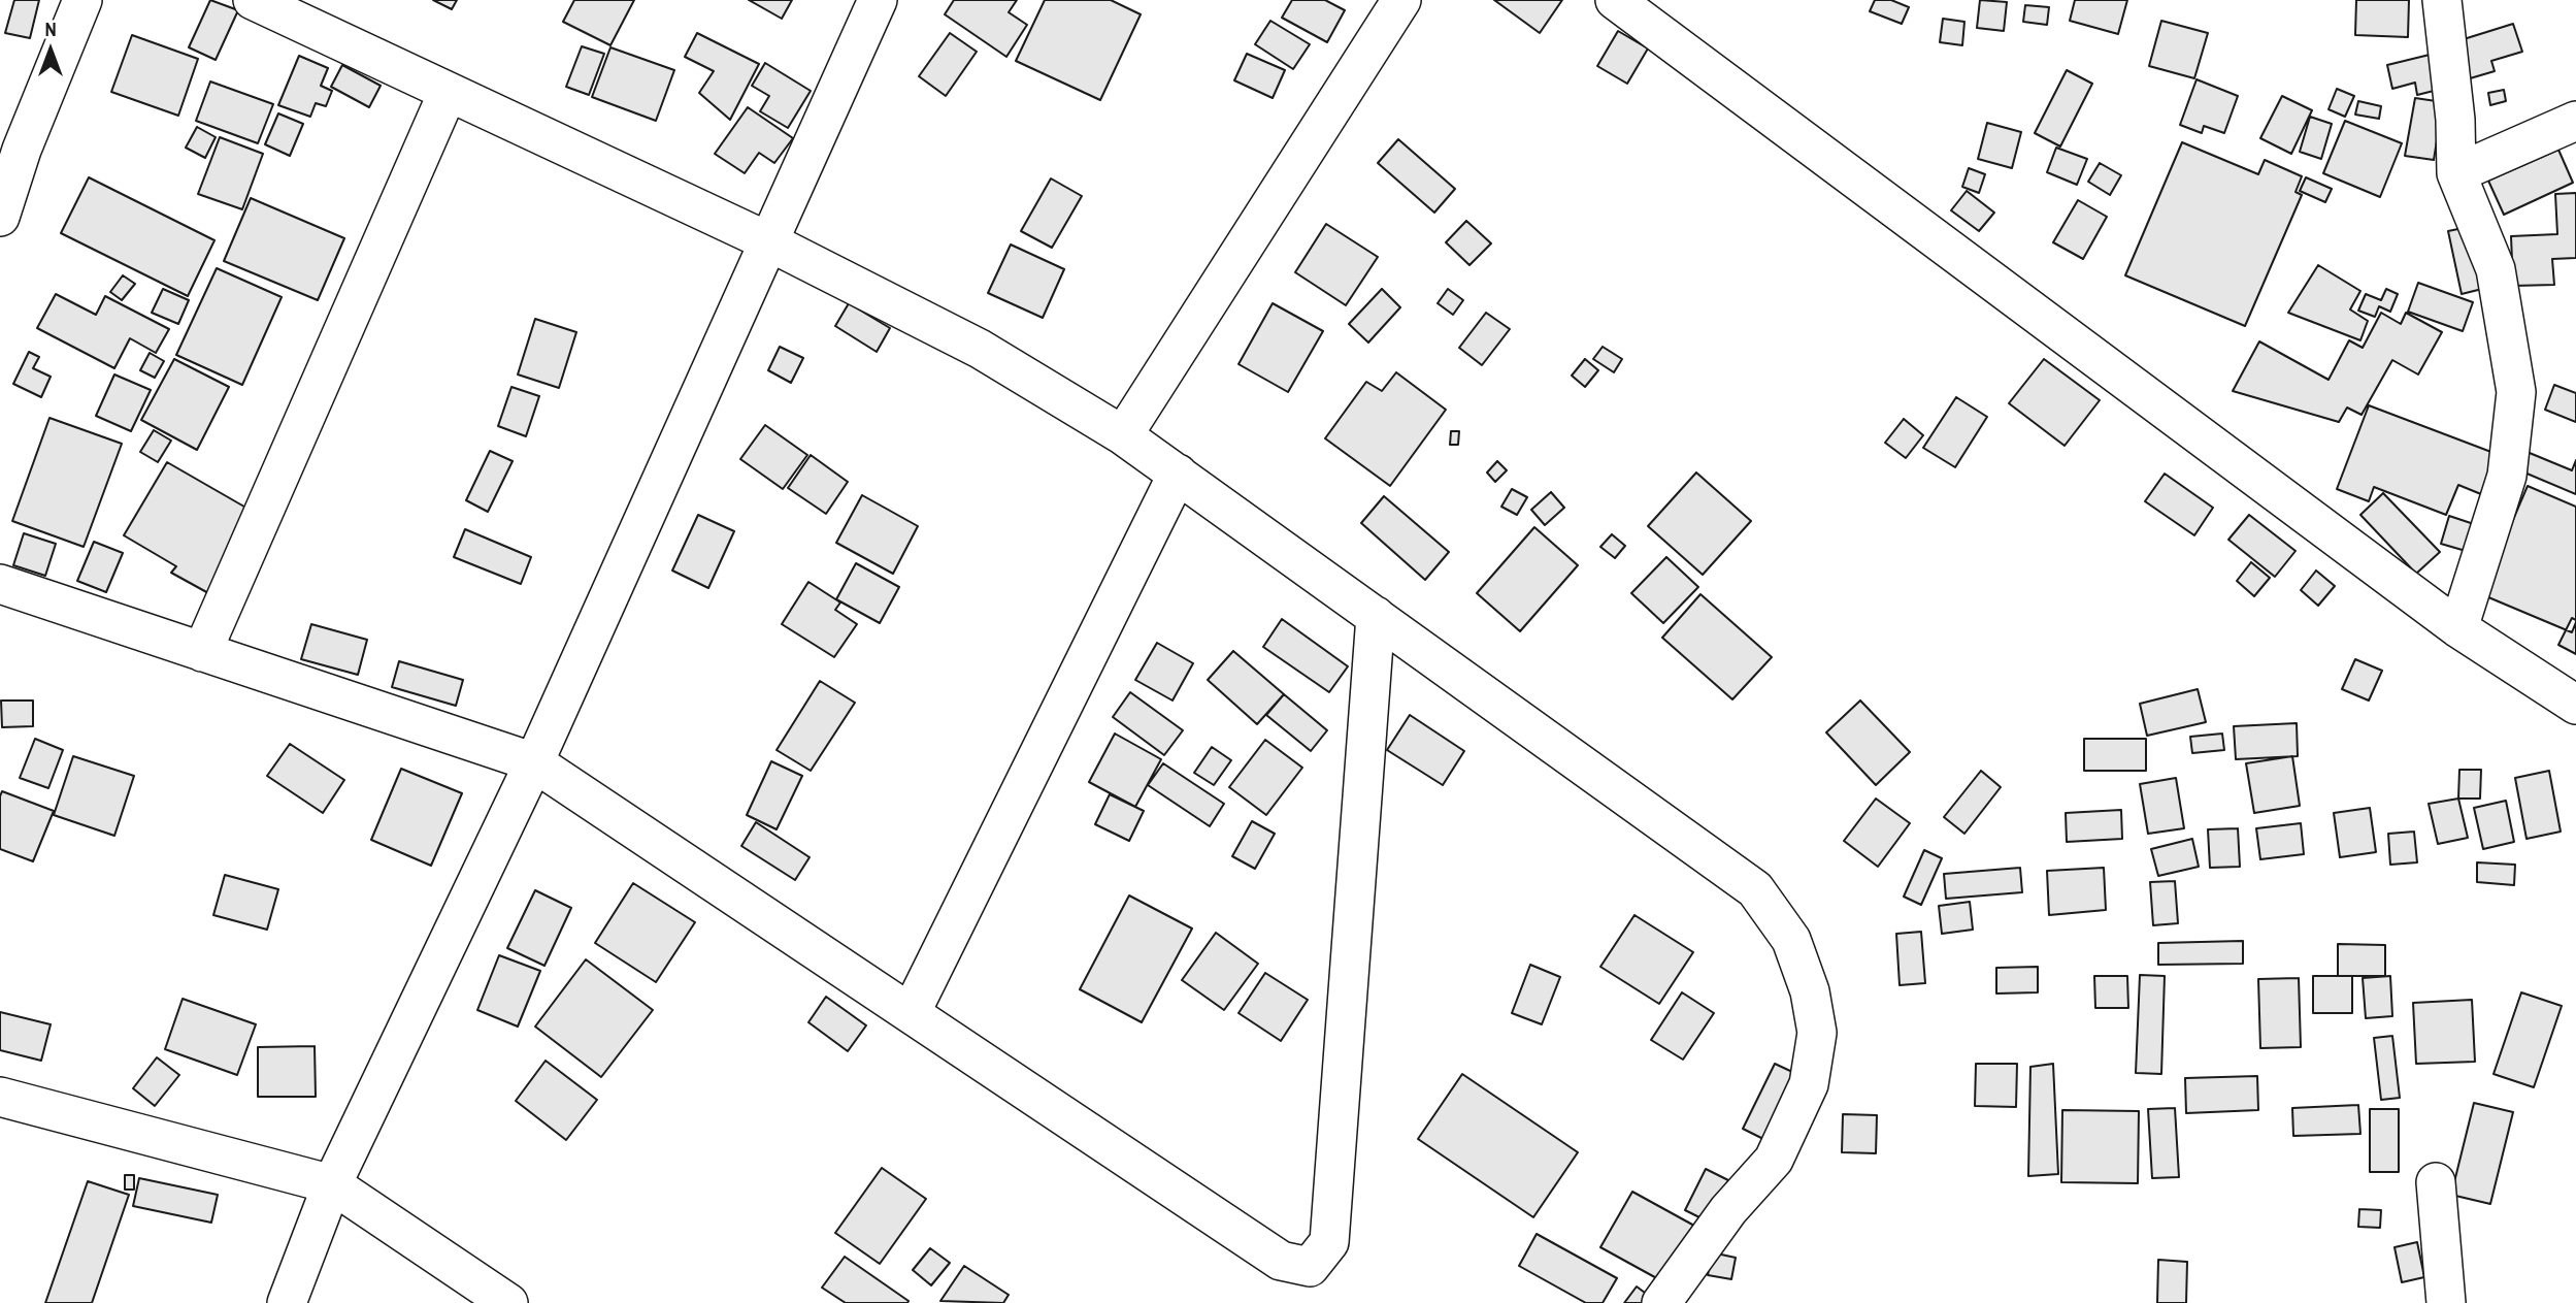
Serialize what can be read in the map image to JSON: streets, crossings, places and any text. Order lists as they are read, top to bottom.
{
  "north": "top"
}
